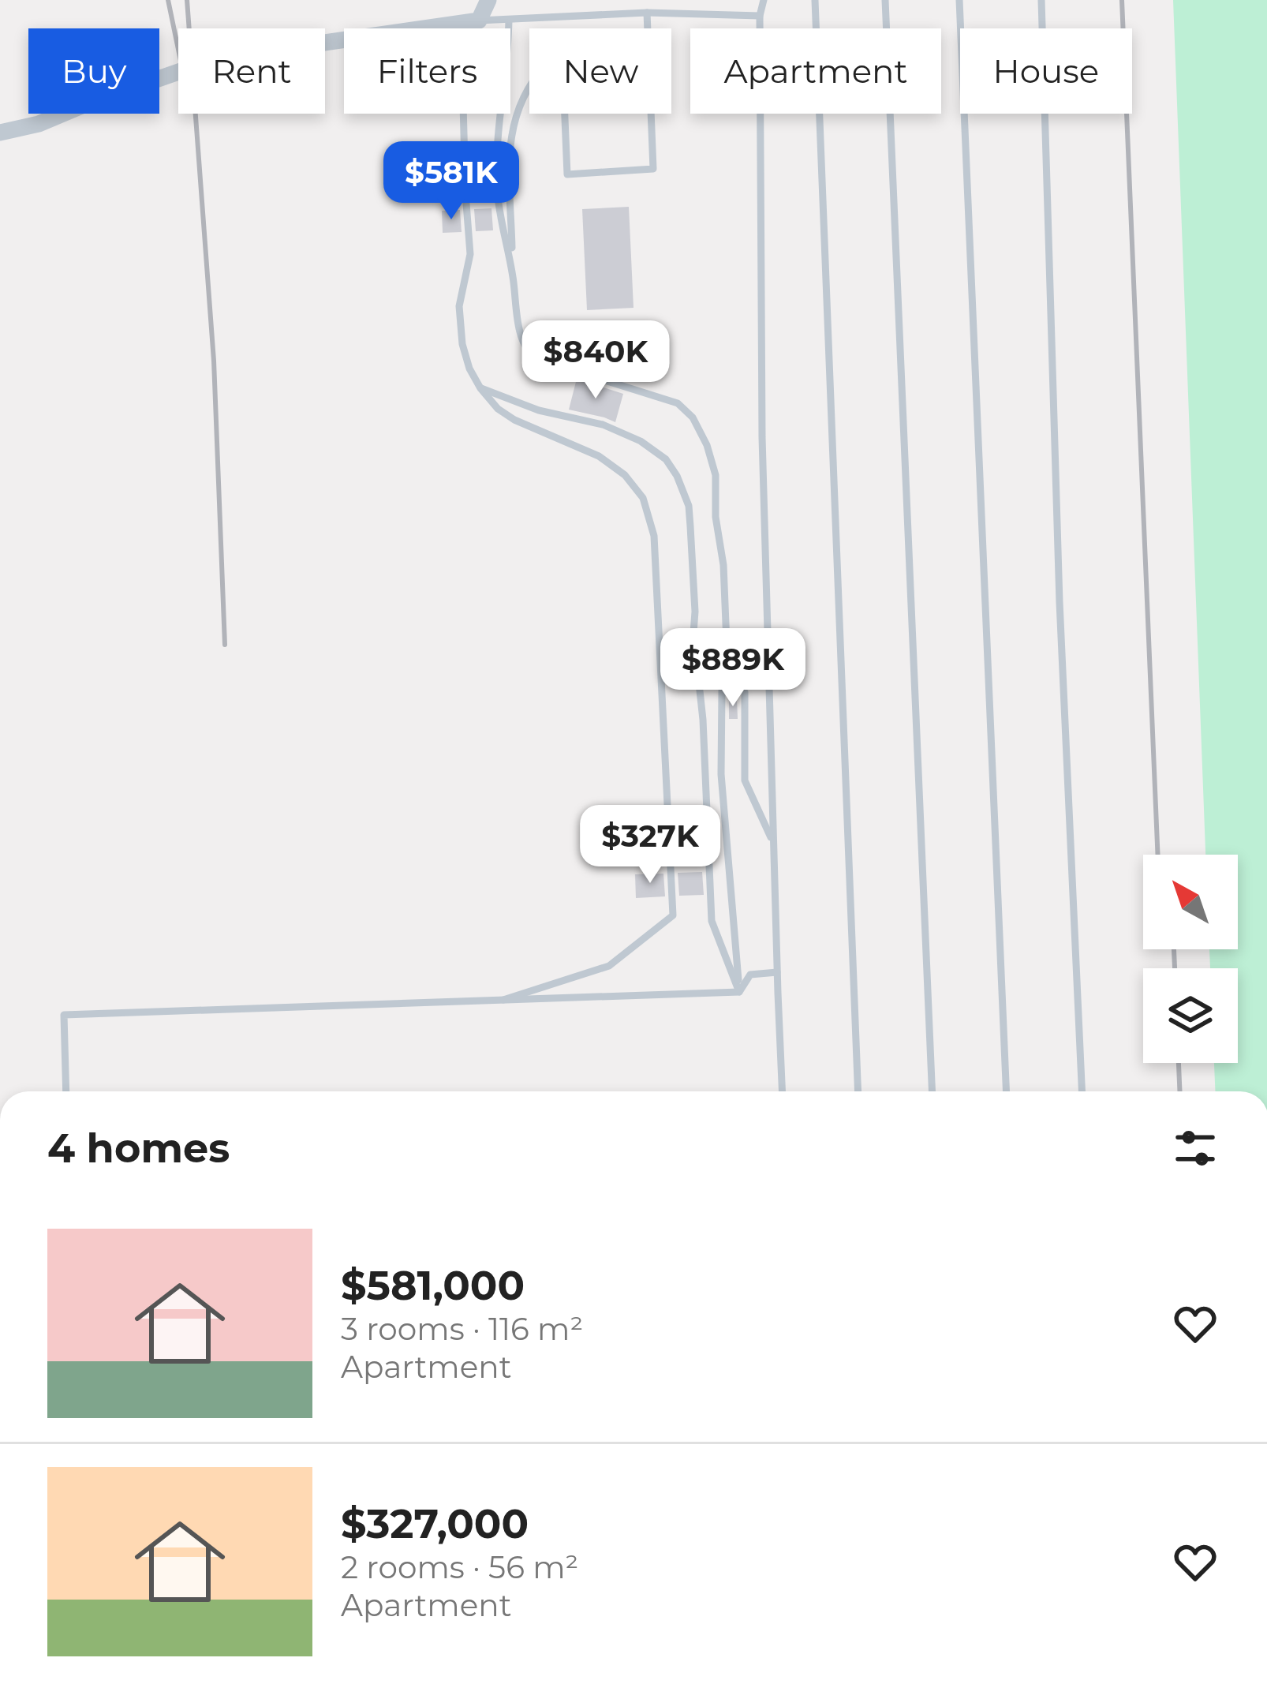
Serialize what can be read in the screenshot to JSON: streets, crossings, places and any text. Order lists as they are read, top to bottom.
{
  "north": "top left",
  "page": {
    "chip": [
      "Buy",
      "Rent",
      "Filters",
      "New",
      "Apartment",
      "House"
    ],
    "price": [
      "$581K",
      "$840K",
      "$889K",
      "$327K"
    ],
    "heading": "4 homes",
    "list": [
      {
        "name": "$581,000",
        "note": "3 rooms · 116 m² · Apartment"
      },
      {
        "name": "$327,000",
        "note": "2 rooms · 56 m² · Apartment"
      }
    ]
  }
}
